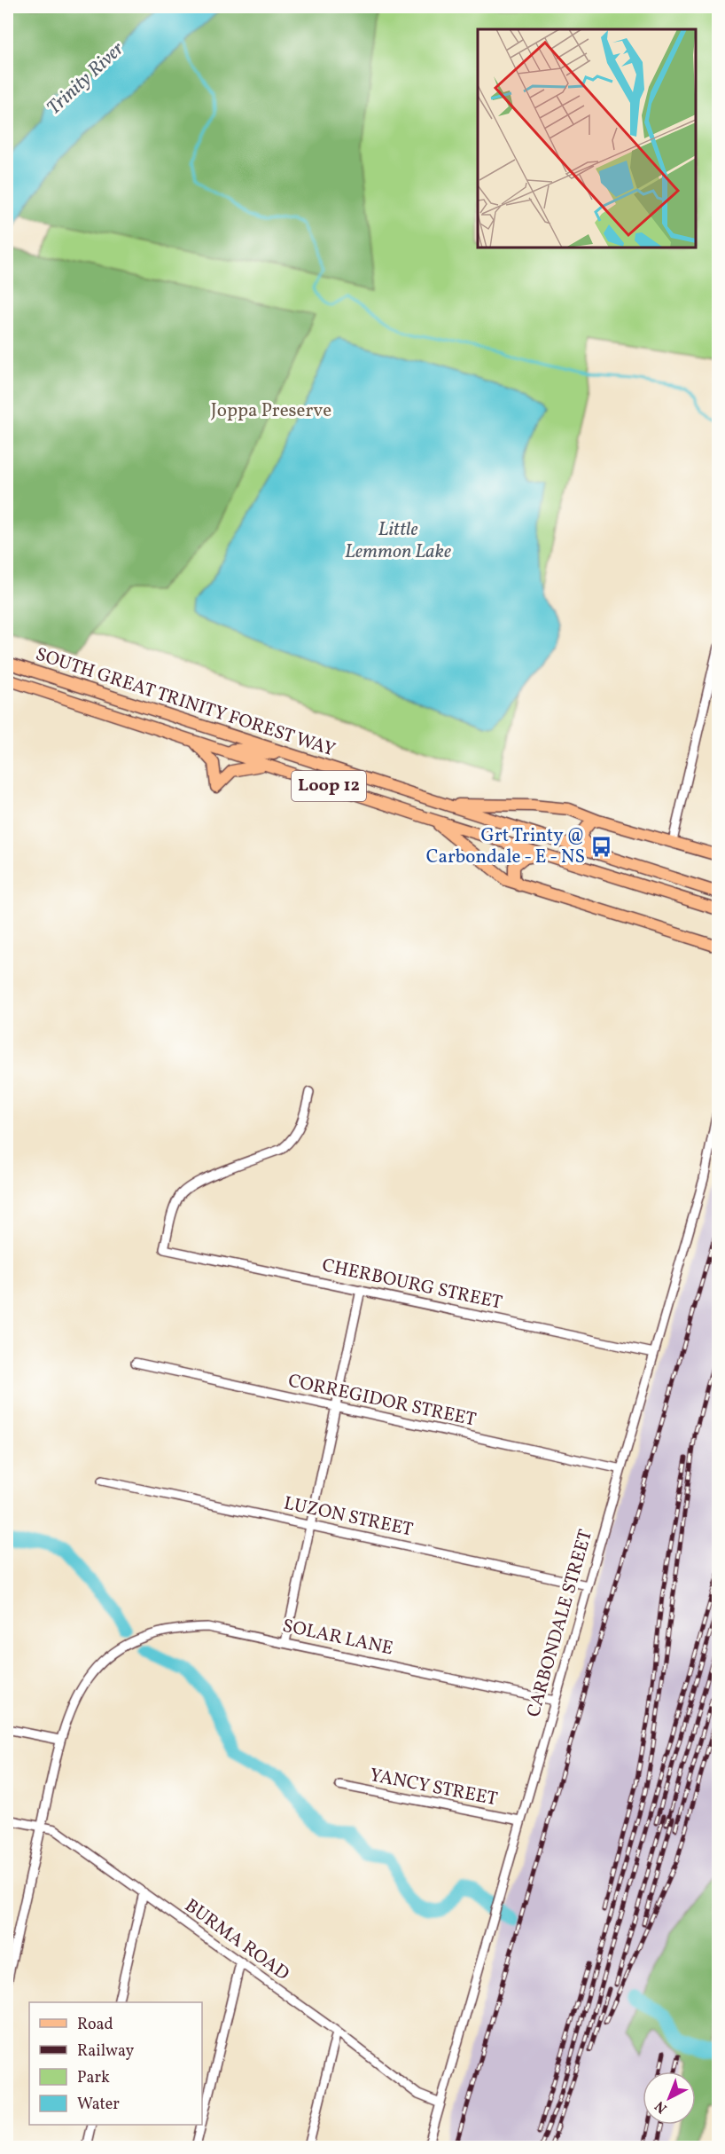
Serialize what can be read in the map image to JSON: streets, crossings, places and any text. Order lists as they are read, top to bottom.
{
  "streets": {
    "main road": ["SOUTH GREAT TRINITY FOREST WAY", "Loop 12"],
    "street": [
      "CHERBOURG STREET",
      "CORREGIDOR STREET",
      "LUZON STREET",
      "CARBONDALE STREET",
      "SOLAR LANE",
      "YANCY STREET",
      "BURMA ROAD"
    ]
  },
  "crossings": [
    ["CHERBOURG STREET", "CARBONDALE STREET"],
    ["CORREGIDOR STREET", "CARBONDALE STREET"],
    ["LUZON STREET", "CARBONDALE STREET"],
    ["CARBONDALE STREET", "SOLAR LANE"],
    ["CARBONDALE STREET", "YANCY STREET"],
    ["CARBONDALE STREET", "BURMA ROAD"],
    ["SOLAR LANE", "BURMA ROAD"]
  ],
  "water": ["Trinity River", "Little Lemmon Lake"],
  "parks": ["Joppa Preserve"],
  "places": {
    "bus stop": ["Grt Trinty @ Carbondale - E - NS"]
  },
  "legend": [
    "Road",
    "Railway",
    "Park",
    "Water"
  ],
  "north": "bottom left"
}
